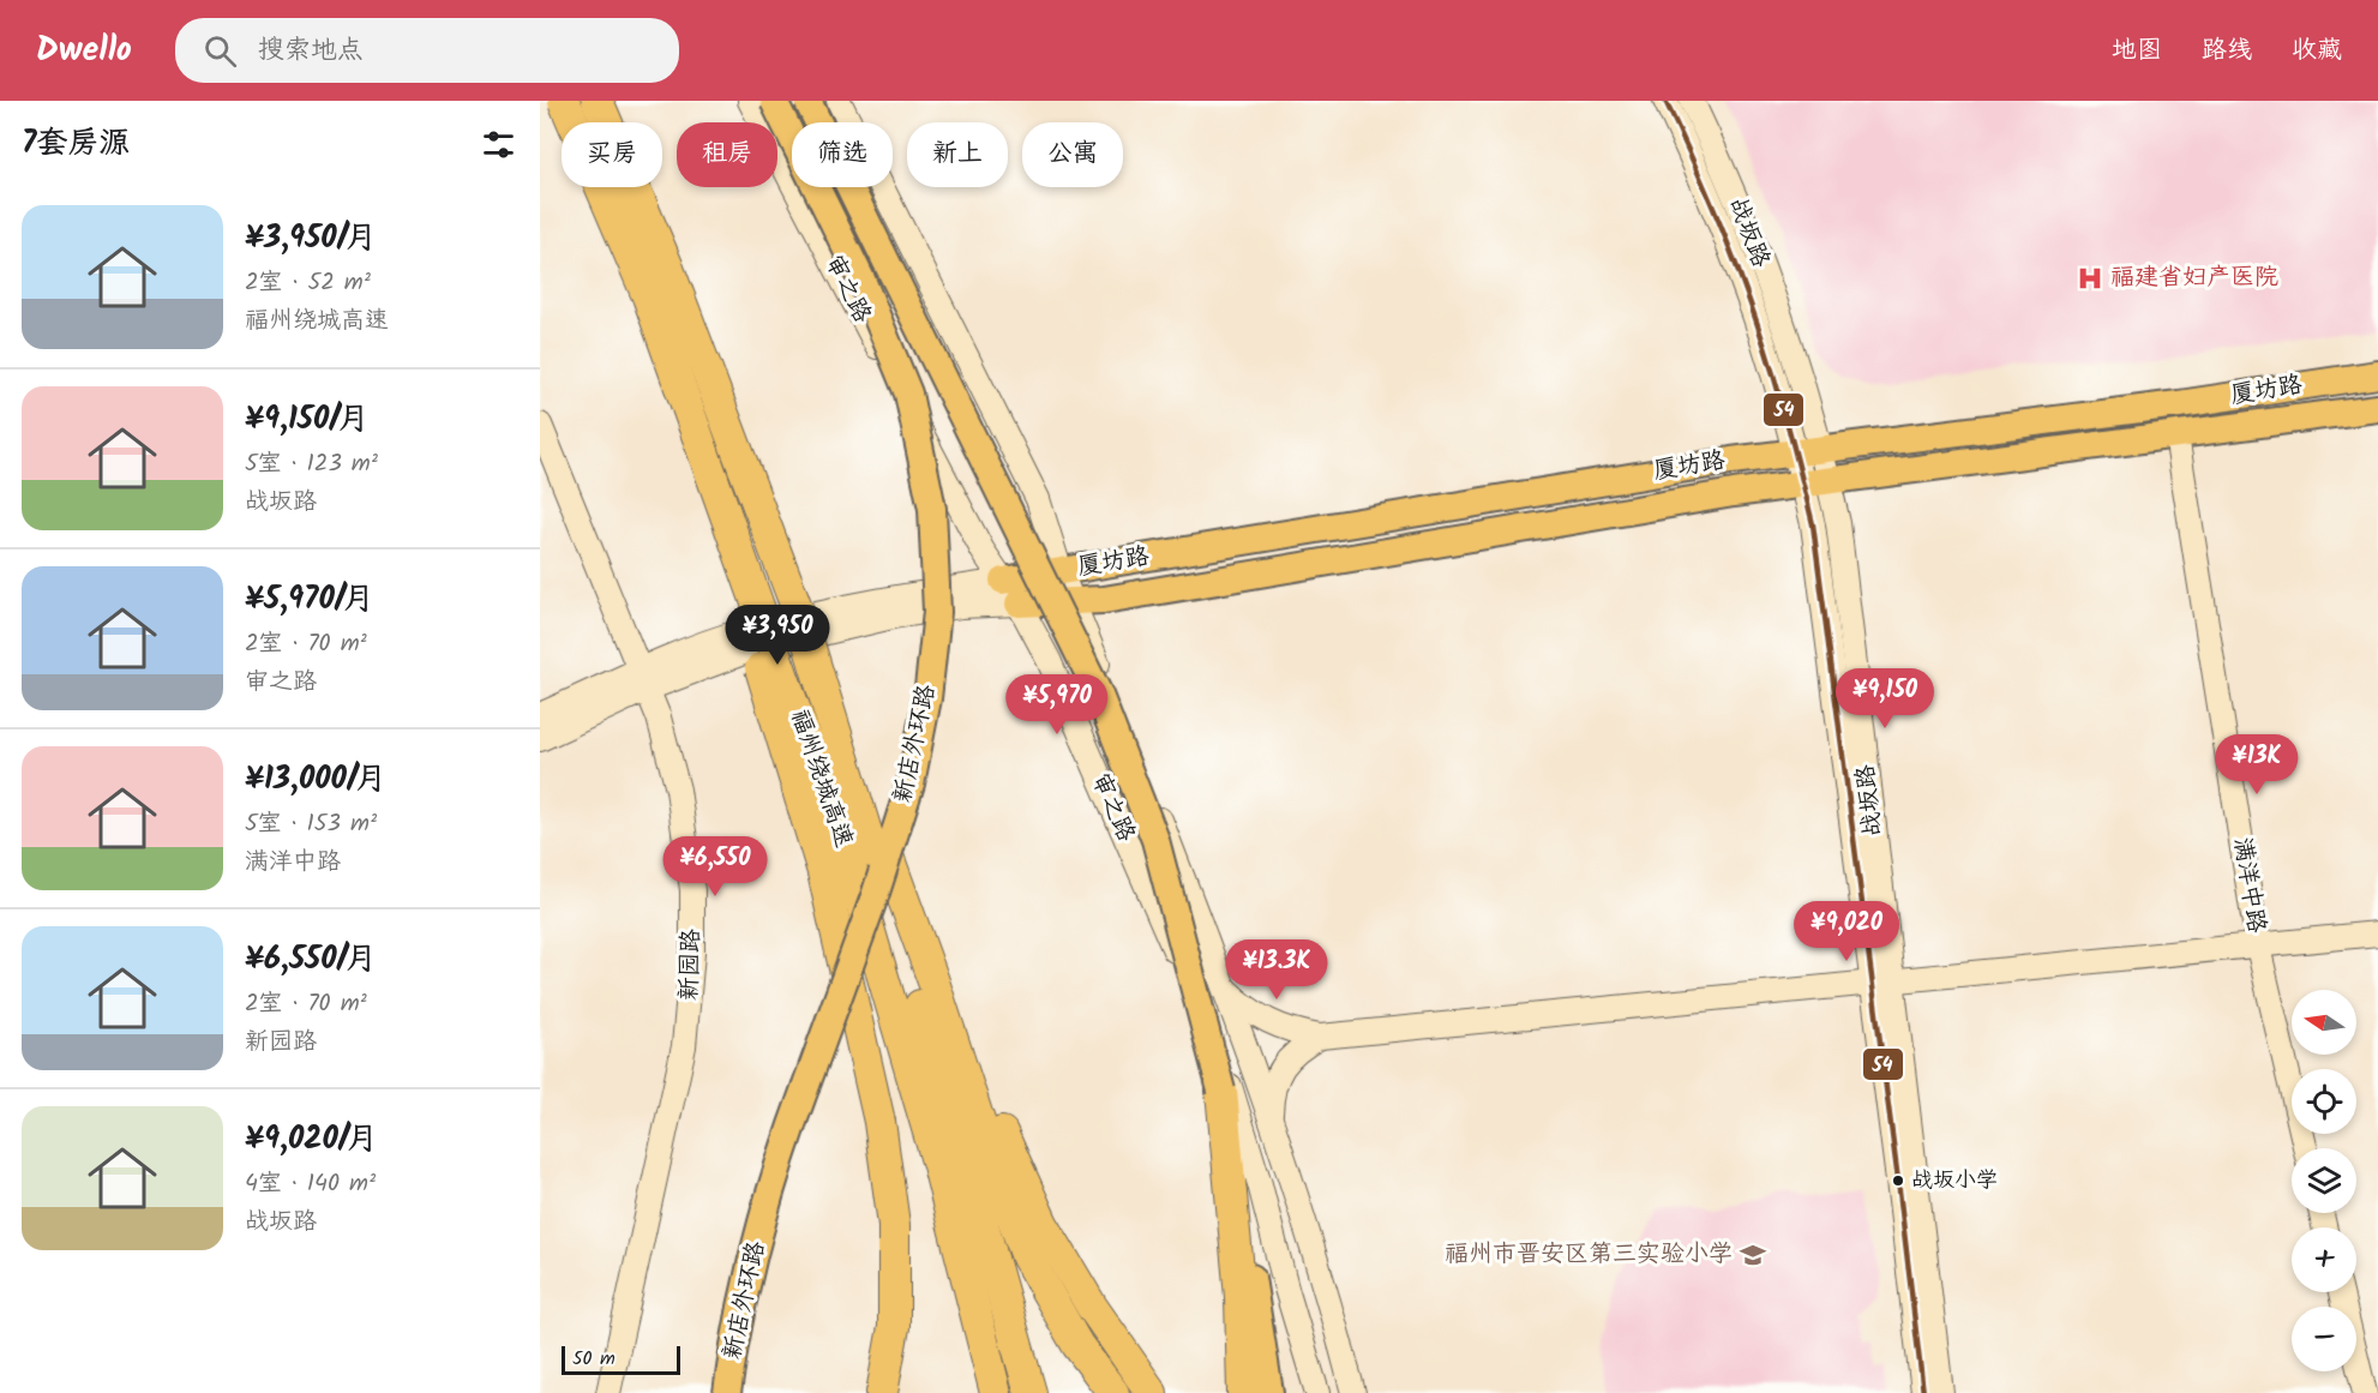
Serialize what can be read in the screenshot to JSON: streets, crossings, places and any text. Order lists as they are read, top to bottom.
{
  "streets": {
    "highway": ["福州绕城高速"],
    "main road": [
      "战坂路",
      "审之路",
      "厦坊路",
      "新店外环路",
      "满洋中路",
      "新园路"
    ]
  },
  "crossings": [
    ["战坂路", "厦坊路"],
    ["审之路", "厦坊路"],
    ["厦坊路", "满洋中路"]
  ],
  "places": {
    "hospital": ["福建省妇产医院"],
    "other": ["战坂小学"],
    "school or university": ["福州市晋安区第三实验小学"]
  },
  "lines": ["transit line 54"],
  "scale_bar": "50 m",
  "north": "left",
  "page": {
    "header": "Dwello",
    "search": "搜索地点",
    "nav": ["地图", "路线", "收藏"],
    "heading": "7套房源",
    "chip": [
      "买房",
      "租房",
      "筛选",
      "新上",
      "公寓"
    ],
    "list": [
      {
        "name": "¥3,950/月",
        "note": "2室 · 52 m² · 福州绕城高速"
      },
      {
        "name": "¥9,150/月",
        "note": "5室 · 123 m² · 战坂路"
      },
      {
        "name": "¥5,970/月",
        "note": "2室 · 70 m² · 审之路"
      },
      {
        "name": "¥13,000/月",
        "note": "5室 · 153 m² · 满洋中路"
      },
      {
        "name": "¥6,550/月",
        "note": "2室 · 70 m² · 新园路"
      },
      {
        "name": "¥9,020/月",
        "note": "4室 · 140 m² · 战坂路"
      }
    ],
    "price": [
      "¥3,950",
      "¥9,150",
      "¥5,970",
      "¥13K",
      "¥6,550",
      "¥9,020",
      "¥13.3K"
    ],
    "map_buttons": ["+", "−"],
    "scale": "50 m"
  }
}
